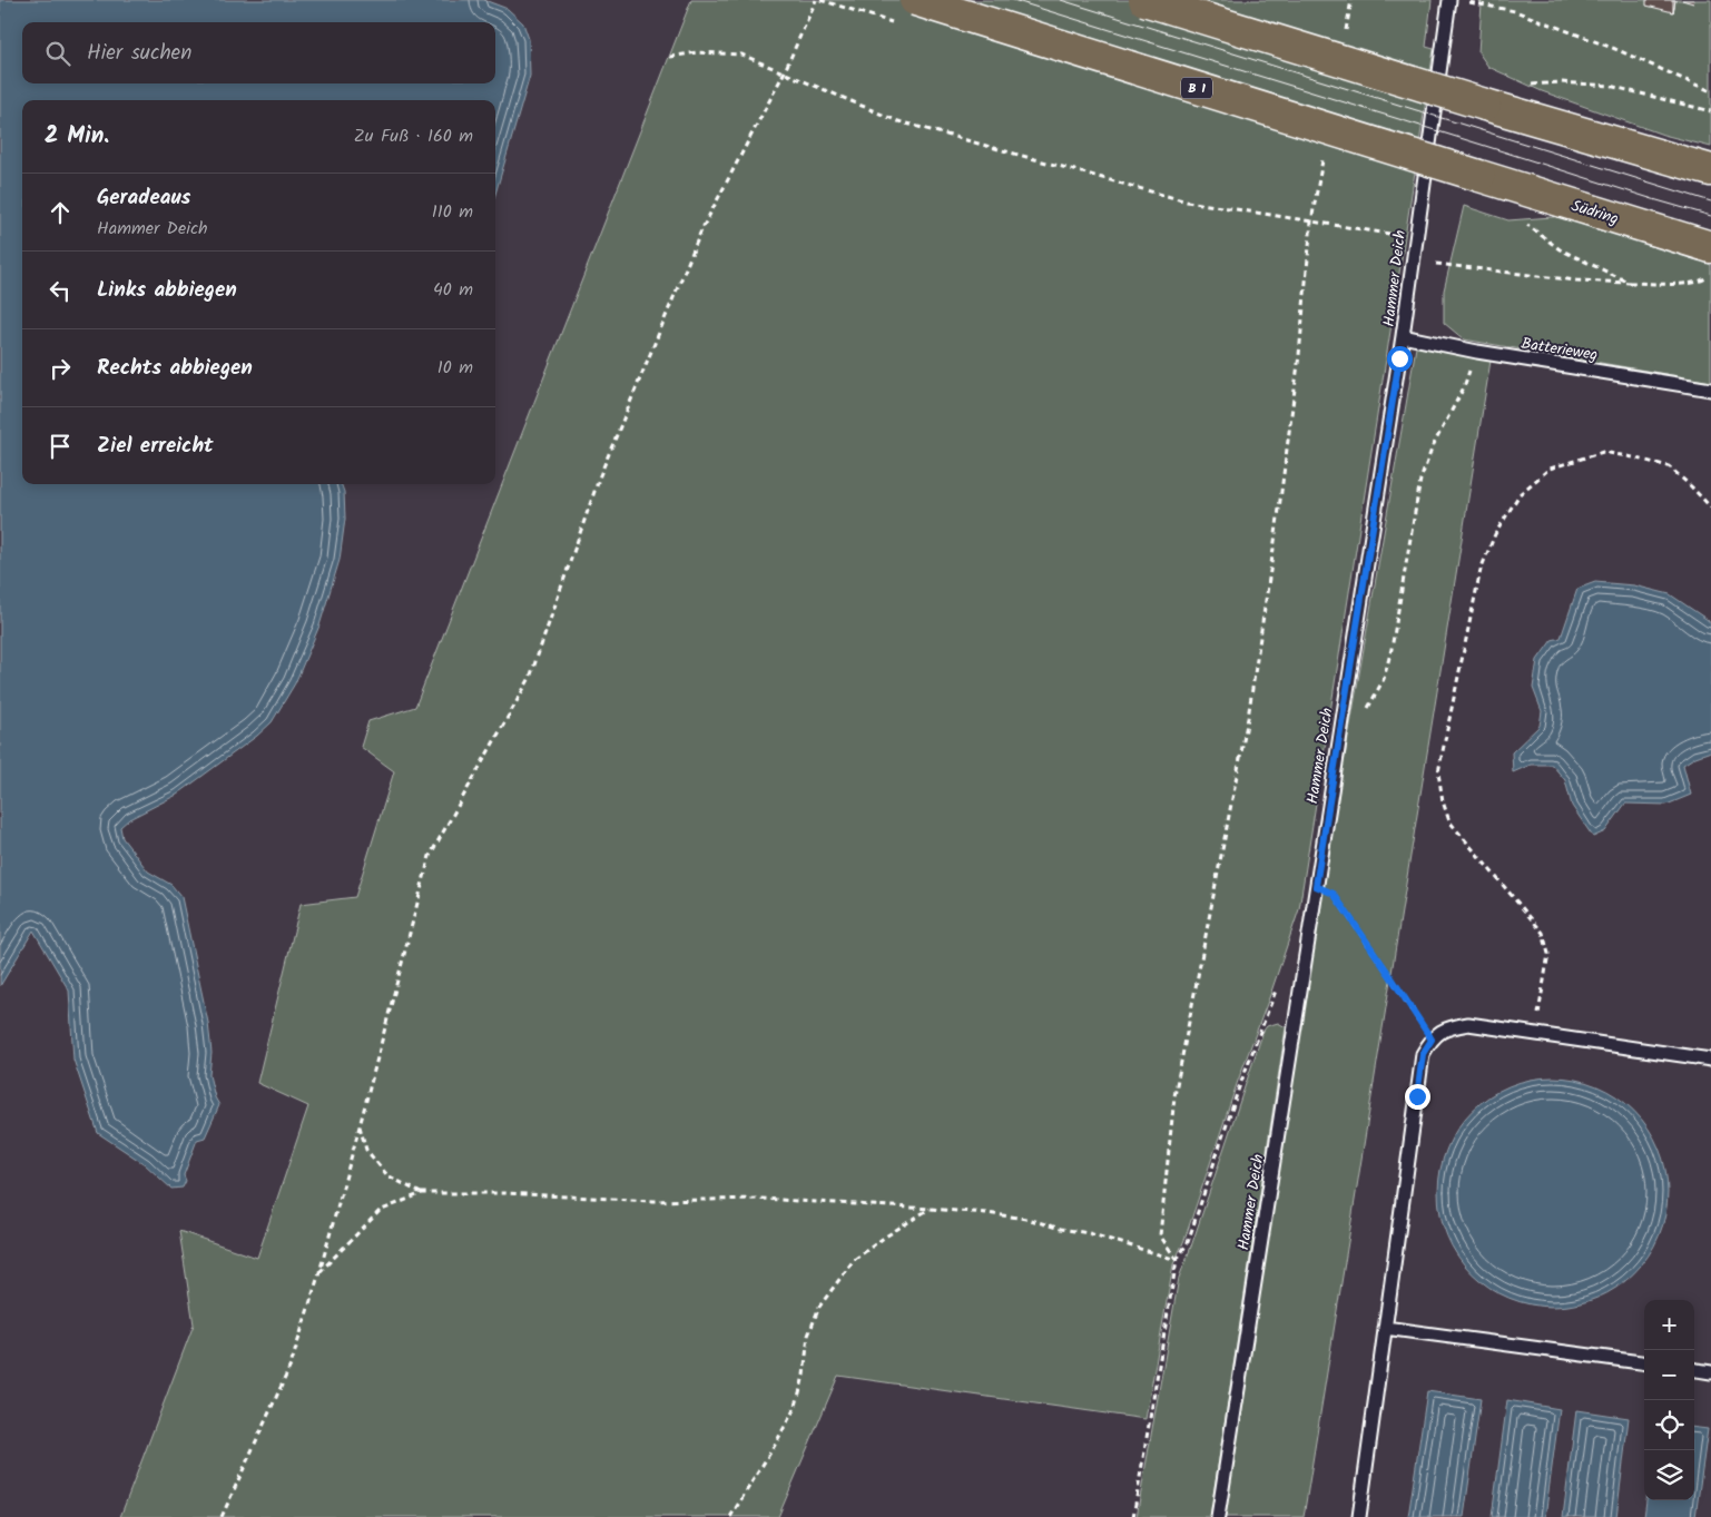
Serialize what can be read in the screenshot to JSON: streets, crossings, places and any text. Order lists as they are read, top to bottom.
{
  "streets": {
    "main road": ["B 1", "Südring"],
    "lane": ["Hammer Deich", "Batterieweg"]
  },
  "crossings": [
    ["Hammer Deich", "Batterieweg"]
  ],
  "page": {
    "search": "Hier suchen",
    "heading": ["2 Min.", "Zu Fuß · 160 m"],
    "list": [
      ["Geradeaus", "Hammer Deich", "110 m"],
      ["Links abbiegen", "40 m"],
      ["Rechts abbiegen", "10 m"],
      "Ziel erreicht"
    ],
    "map_buttons": ["+", "−"]
  }
}
